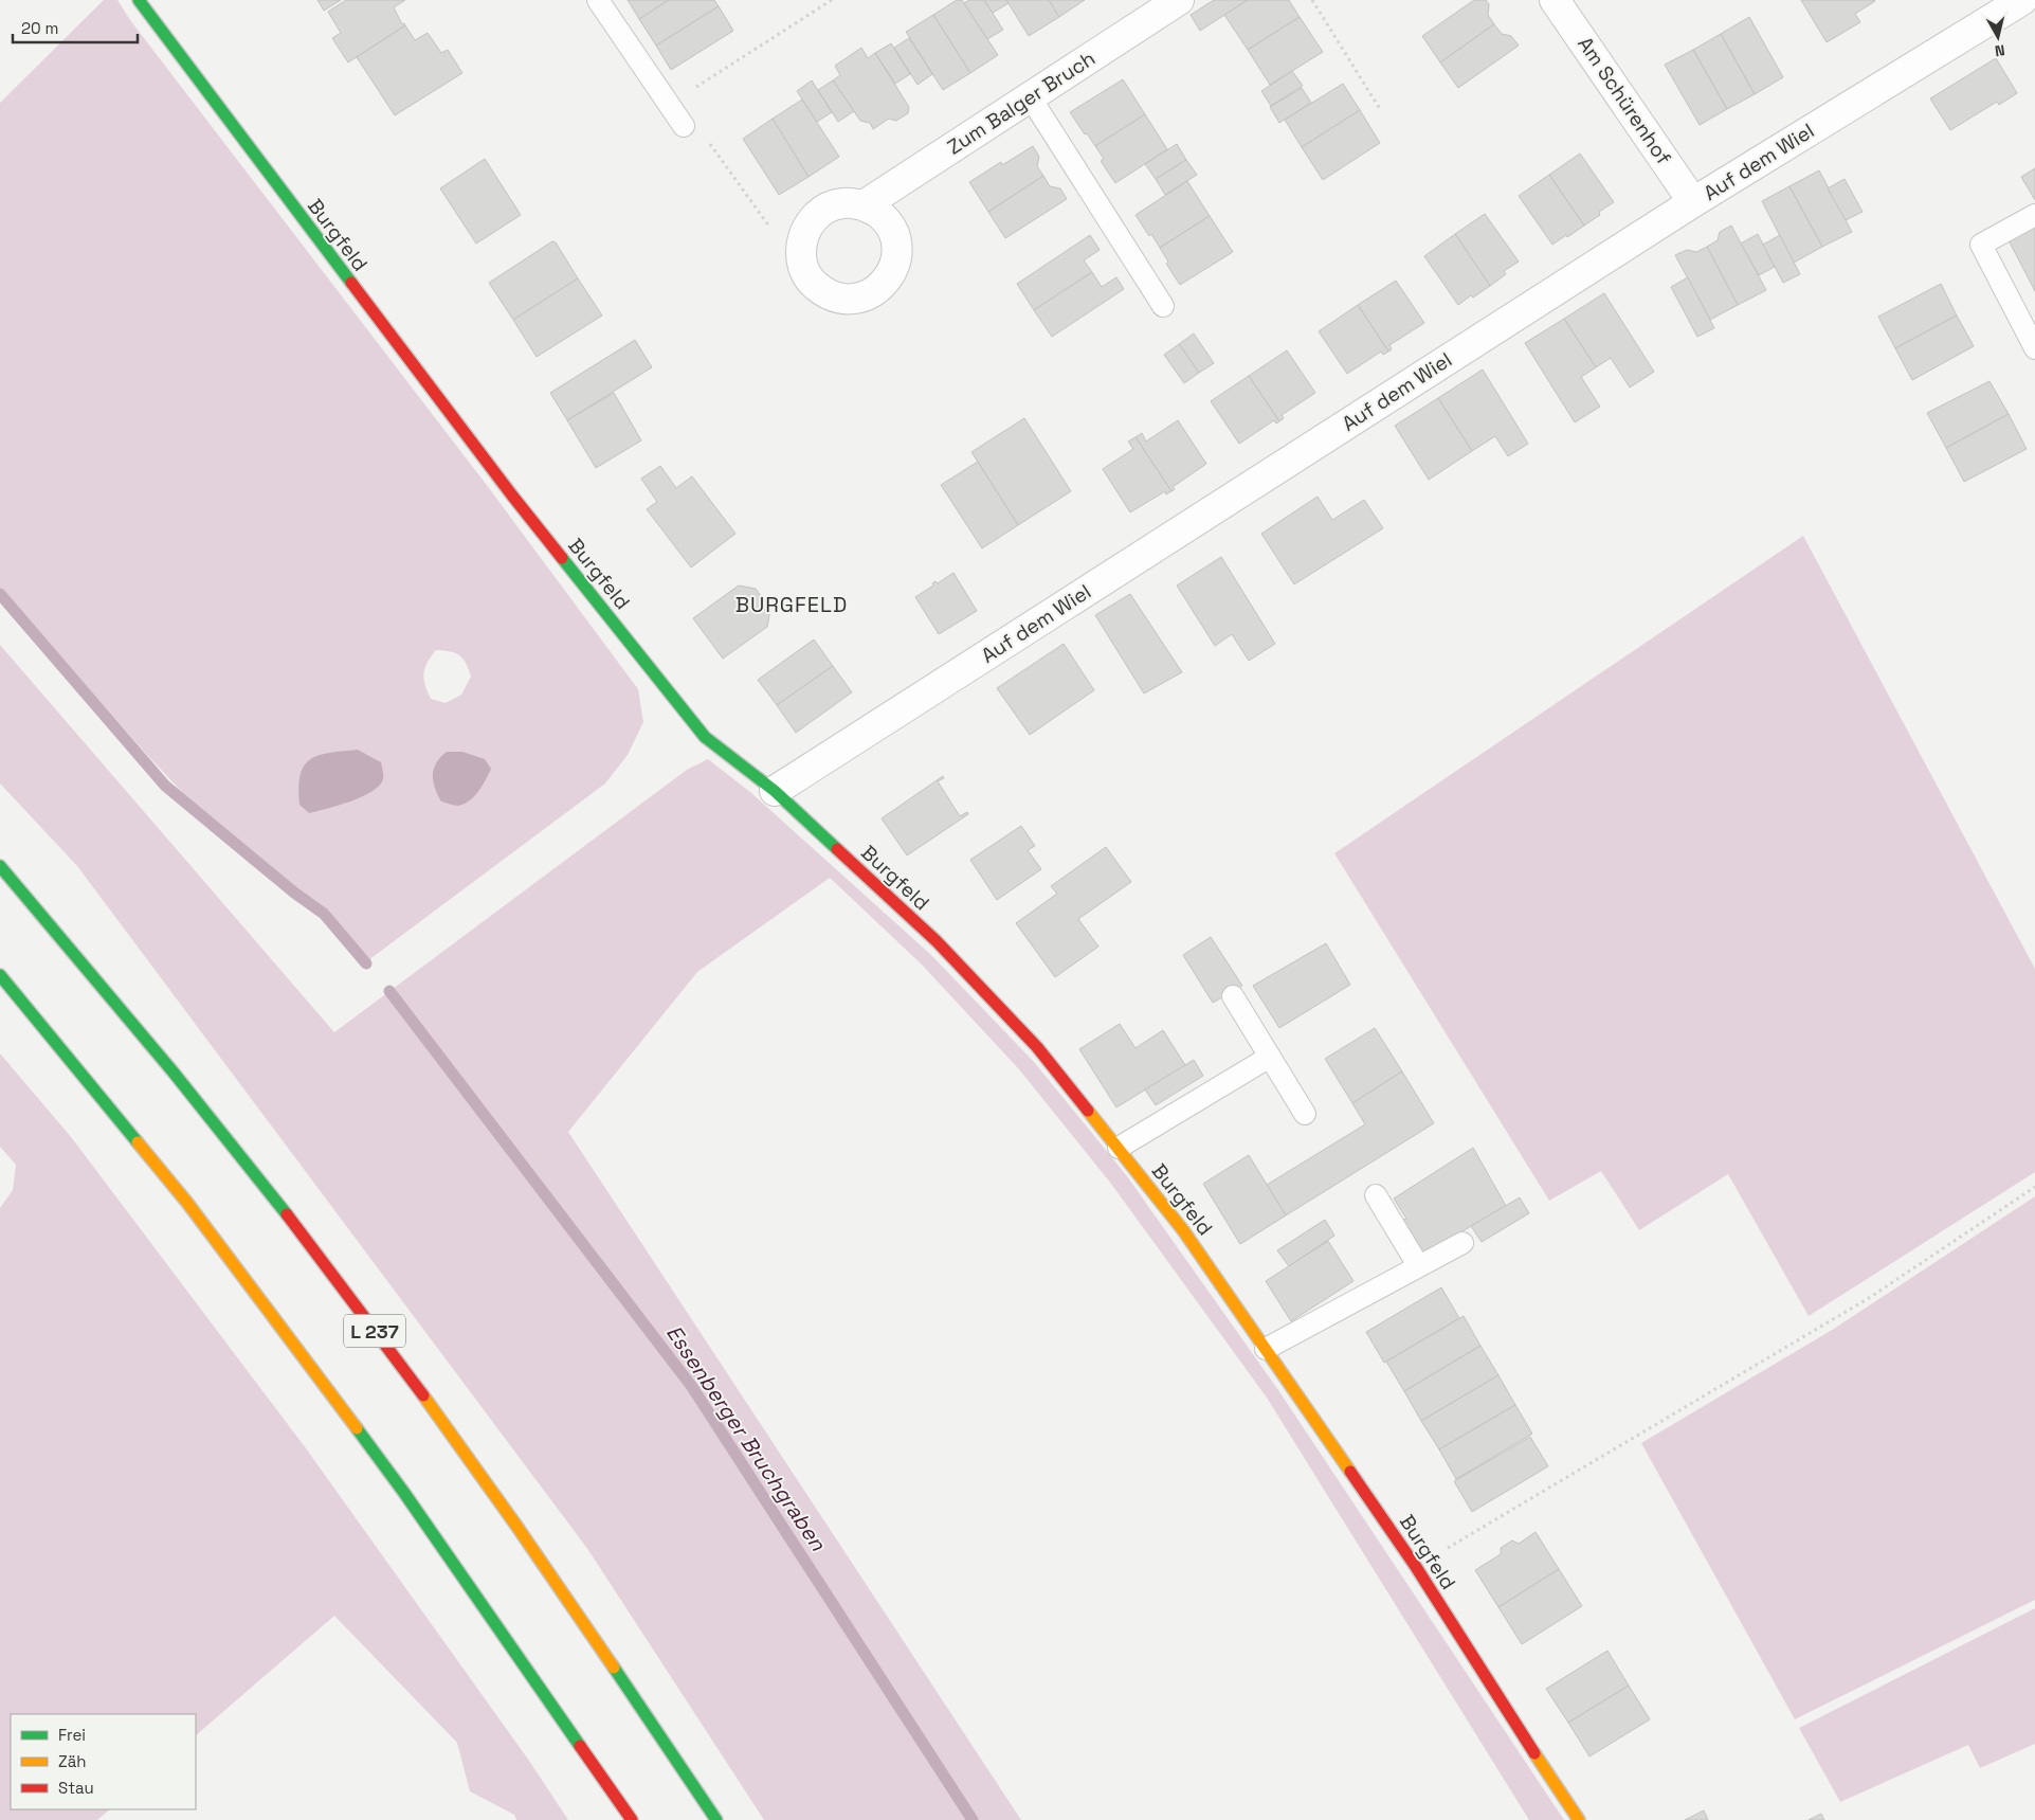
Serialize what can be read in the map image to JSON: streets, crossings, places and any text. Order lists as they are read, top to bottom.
{
  "streets": {
    "main road": ["Burgfeld", "L 237"],
    "street": ["Am Schürenhof", "Zum Balger Bruch", "Auf dem Wiel"]
  },
  "crossings": [
    ["Am Schürenhof", "Auf dem Wiel"],
    ["Auf dem Wiel", "Burgfeld"]
  ],
  "districts": ["BURGFELD"],
  "water": ["Essenberger Bruchgraben"],
  "legend": ["Frei", "Zäh", "Stau"],
  "scale_bar": "20 m",
  "north": "bottom"
}
